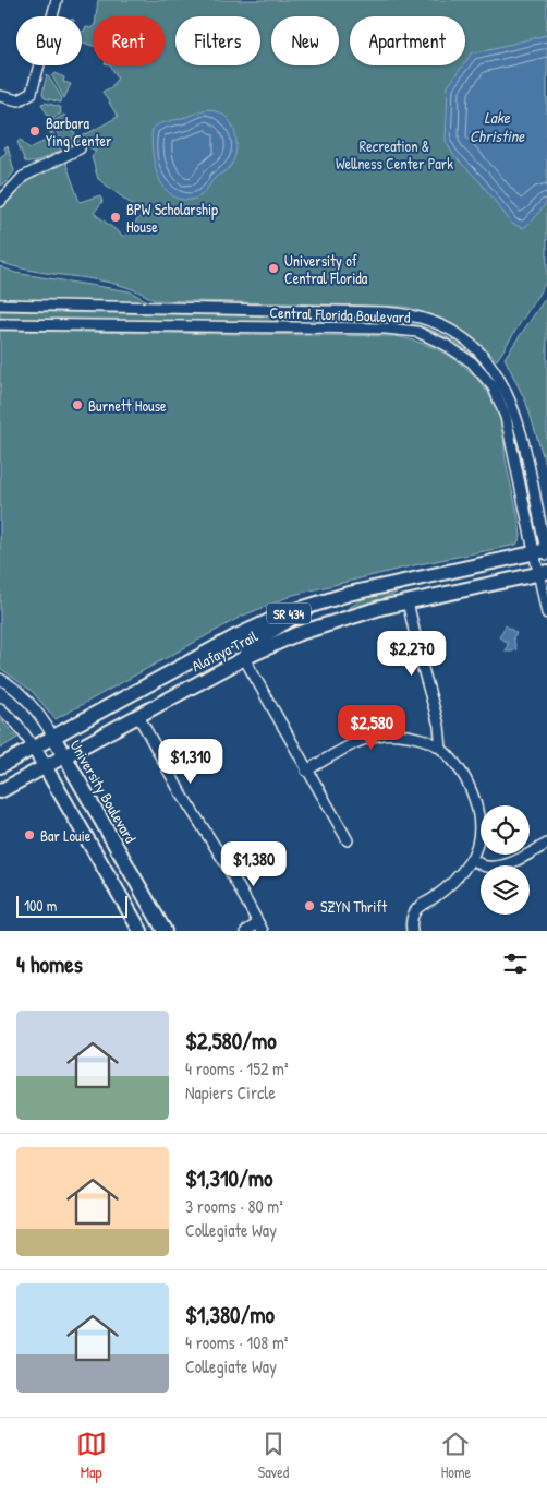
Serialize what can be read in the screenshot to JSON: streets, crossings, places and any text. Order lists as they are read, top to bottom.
{
  "streets": {
    "main road": ["SR 434", "Alafaya Trail", "University Boulevard"],
    "street": ["Central Florida Boulevard"]
  },
  "crossings": [
    ["Central Florida Boulevard", "Alafaya Trail"],
    ["Alafaya Trail", "University Boulevard"]
  ],
  "water": ["Lake Christine"],
  "parks": ["Recreation & Wellness Center Park"],
  "places": [
    "Barbara Ying Center",
    "BPW Scholarship House",
    "University of Central Florida",
    "Burnett House",
    "Bar Louie",
    "SZYN Thrift"
  ],
  "scale_bar": "100 m",
  "page": {
    "chip": [
      "Buy",
      "Rent",
      "Filters",
      "New",
      "Apartment"
    ],
    "price": [
      "$2,270",
      "$2,580",
      "$1,310",
      "$1,380"
    ],
    "scale": "100 m",
    "heading": "4 homes",
    "list": [
      {
        "name": "$2,580/mo",
        "note": "4 rooms · 152 m² · Napiers Circle"
      },
      {
        "name": "$1,310/mo",
        "note": "3 rooms · 80 m² · Collegiate Way"
      },
      {
        "name": "$1,380/mo",
        "note": "4 rooms · 108 m² · Collegiate Way"
      }
    ],
    "tabs": ["Map", "Saved", "Home"]
  }
}
